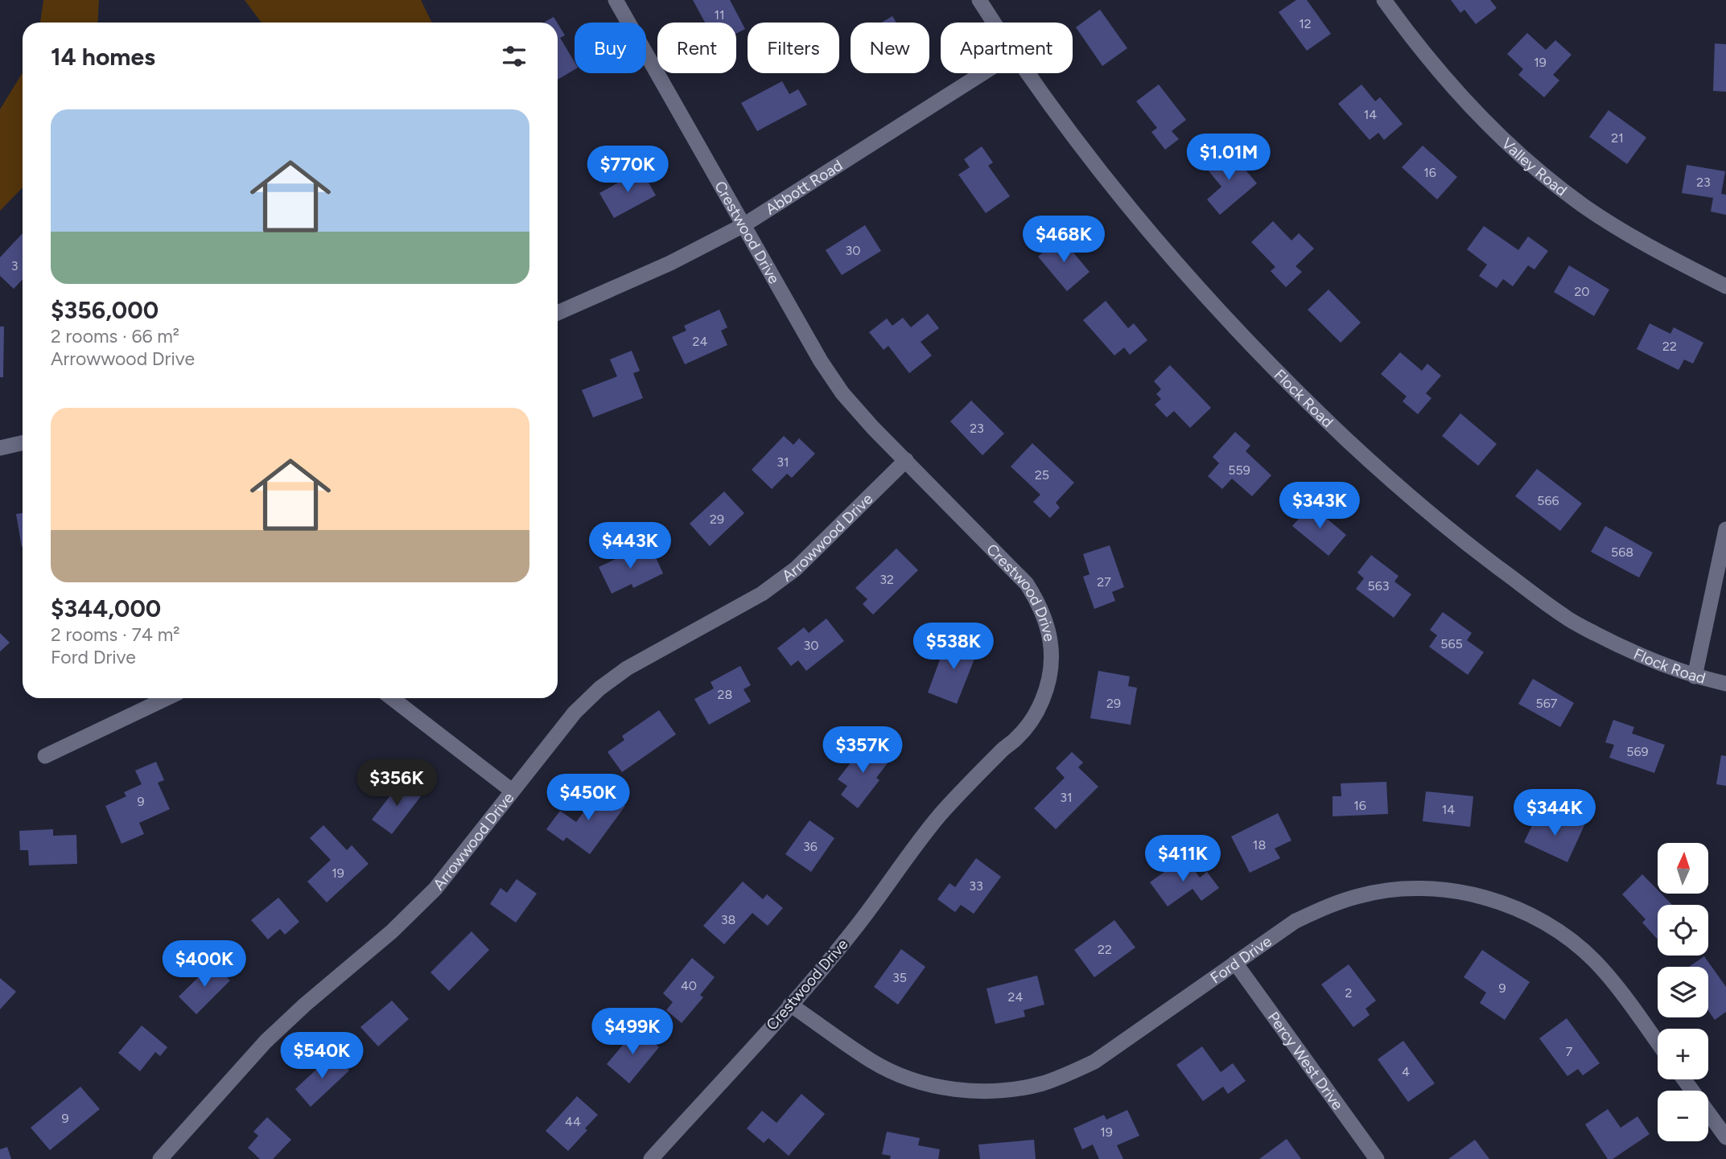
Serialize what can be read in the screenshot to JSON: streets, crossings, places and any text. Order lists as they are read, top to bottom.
{
  "streets": {
    "street": [
      "Valley Road",
      "Abbott Road",
      "Crestwood Drive",
      "Flock Road",
      "Arrowwood Drive",
      "Ford Drive",
      "Percy West Drive"
    ]
  },
  "crossings": [
    ["Abbott Road", "Crestwood Drive"],
    ["Crestwood Drive", "Arrowwood Drive"],
    ["Crestwood Drive", "Ford Drive"],
    ["Ford Drive", "Percy West Drive"]
  ],
  "house_numbers": [
    "11",
    "12",
    "19",
    "14",
    "21",
    "16",
    "23",
    "30",
    "3",
    "20",
    "24",
    "22",
    "23",
    "31",
    "559",
    "25",
    "566",
    "29",
    "568",
    "32",
    "27",
    "563",
    "565",
    "30",
    "28",
    "29",
    "567",
    "569",
    "31",
    "9",
    "16",
    "14",
    "18",
    "36",
    "19",
    "33",
    "38",
    "22",
    "35",
    "40",
    "9",
    "2",
    "24",
    "7",
    "4",
    "9",
    "44",
    "19"
  ],
  "north": "top",
  "page": {
    "chip": [
      "Buy",
      "Rent",
      "Filters",
      "New",
      "Apartment"
    ],
    "heading": "14 homes",
    "list": [
      {
        "name": "$356,000",
        "note": "2 rooms · 66 m² · Arrowwood Drive"
      },
      {
        "name": "$344,000",
        "note": "2 rooms · 74 m² · Ford Drive"
      }
    ],
    "price": [
      "$1.01M",
      "$770K",
      "$468K",
      "$343K",
      "$443K",
      "$538K",
      "$357K",
      "$356K",
      "$450K",
      "$344K",
      "$411K",
      "$400K",
      "$499K",
      "$540K"
    ],
    "map_buttons": ["+", "−"]
  }
}
